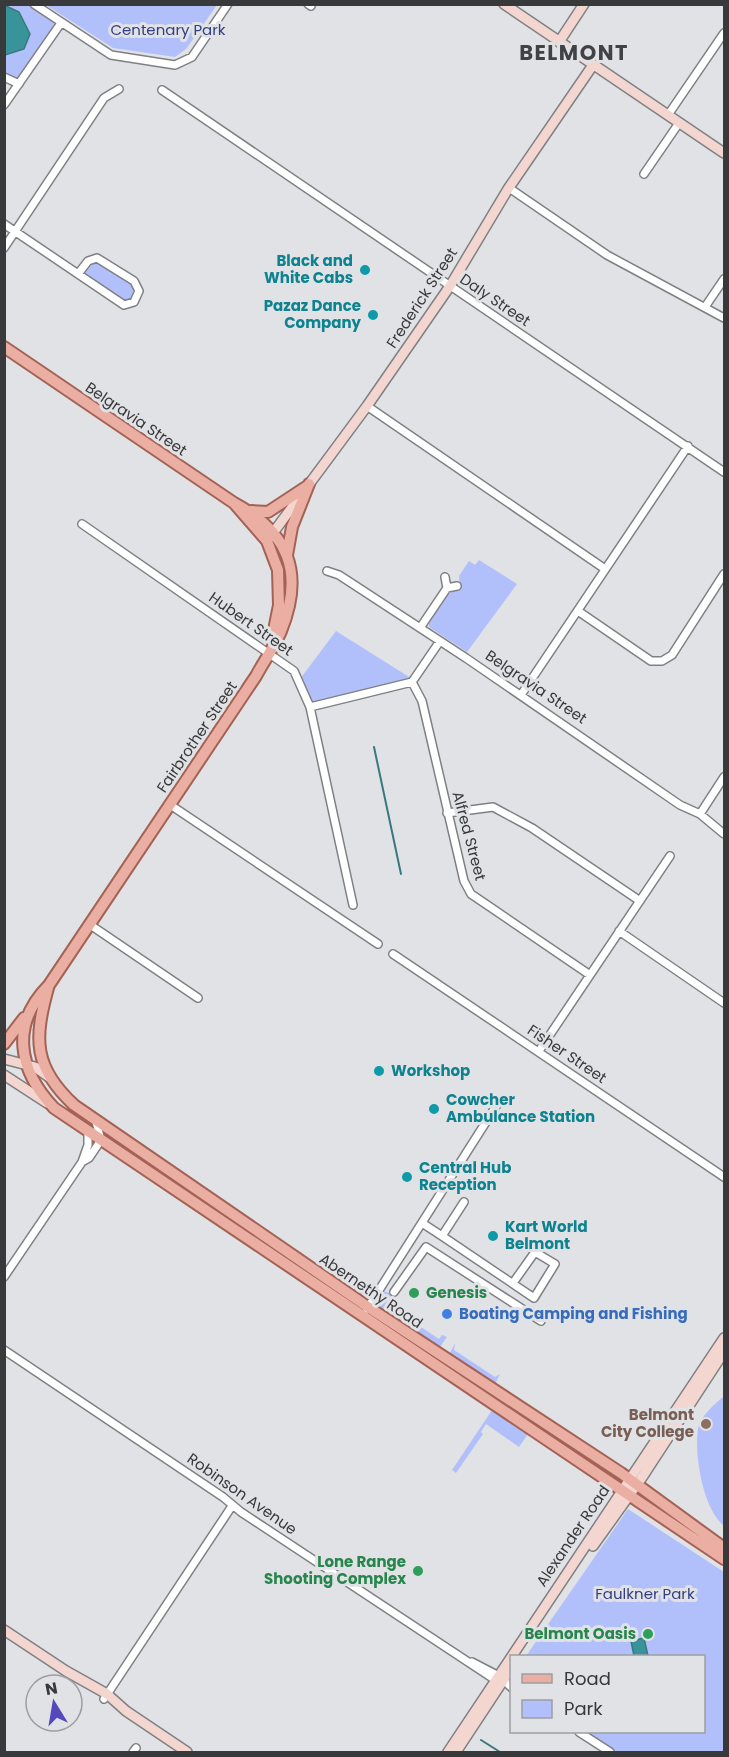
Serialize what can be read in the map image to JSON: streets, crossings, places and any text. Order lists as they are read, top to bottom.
{
  "streets": {
    "main road": [
      "Frederick Street",
      "Belgravia Street",
      "Fairbrother Street",
      "Abernethy Road",
      "Alexander Road"
    ],
    "street": [
      "Daly Street",
      "Hubert Street",
      "Alfred Street",
      "Fisher Street",
      "Robinson Avenue"
    ]
  },
  "crossings": [
    ["Frederick Street", "Daly Street"],
    ["Frederick Street", "Belgravia Street"],
    ["Frederick Street", "Fairbrother Street"],
    ["Belgravia Street", "Hubert Street"],
    ["Belgravia Street", "Fairbrother Street"],
    ["Hubert Street", "Fairbrother Street"],
    ["Fairbrother Street", "Abernethy Road"],
    ["Abernethy Road", "Alexander Road"],
    ["Robinson Avenue", "Alexander Road"]
  ],
  "districts": ["BELMONT"],
  "parks": ["Centenary Park", "Faulkner Park"],
  "places": [
    "Black and White Cabs",
    "Pazaz Dance Company",
    "Workshop",
    "Cowcher Ambulance Station",
    "Central Hub Reception",
    "Kart World Belmont",
    "Genesis",
    "Boating Camping and Fishing",
    "Belmont City College",
    "Lone Range Shooting Complex",
    "Belmont Oasis"
  ],
  "legend": ["Road", "Park"],
  "north": "top"
}
